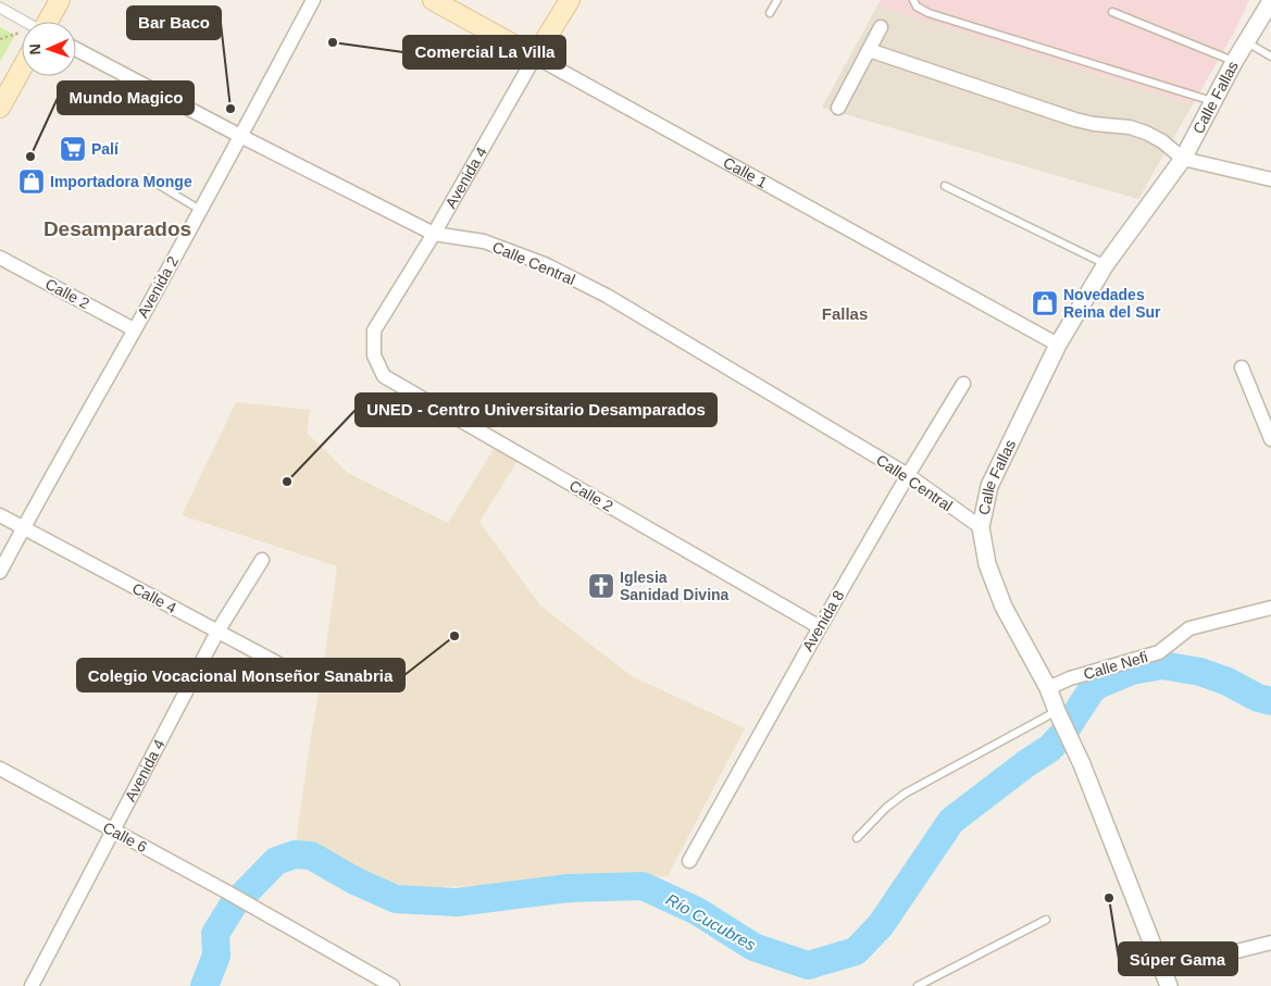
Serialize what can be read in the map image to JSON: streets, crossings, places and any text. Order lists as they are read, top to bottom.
{
  "streets": {
    "main road": ["Calle 1", "Avenida 4"],
    "street": [
      "Calle Fallas",
      "Calle Central",
      "Avenida 2",
      "Calle 2",
      "Calle 4",
      "Avenida 8",
      "Calle Nefi",
      "Calle 6"
    ]
  },
  "crossings": [
    ["Calle Fallas", "Calle 1"],
    ["Calle Fallas", "Calle Central"],
    ["Calle Fallas", "Calle Nefi"],
    ["Calle 1", "Avenida 4"],
    ["Avenida 4", "Calle Central"],
    ["Avenida 4", "Calle 2"],
    ["Avenida 4", "Calle 4"],
    ["Avenida 4", "Calle 6"],
    ["Calle Central", "Avenida 2"],
    ["Calle Central", "Avenida 8"],
    ["Avenida 2", "Calle 2"],
    ["Avenida 2", "Calle 4"],
    ["Calle 2", "Avenida 8"]
  ],
  "districts": ["Desamparados", "Fallas"],
  "water": ["Río Cucubres"],
  "places": {
    "other": [
      "Comercial La Villa",
      "Bar Baco",
      "Mundo Magico",
      "UNED - Centro Universitario Desamparados",
      "Colegio Vocacional Monseñor Sanabria",
      "Súper Gama"
    ],
    "supermarket": ["Palí"],
    "shop": ["Importadora Monge", "Novedades Reina del Sur"],
    "church": ["Iglesia Sanidad Divina"]
  },
  "north": "left"
}
